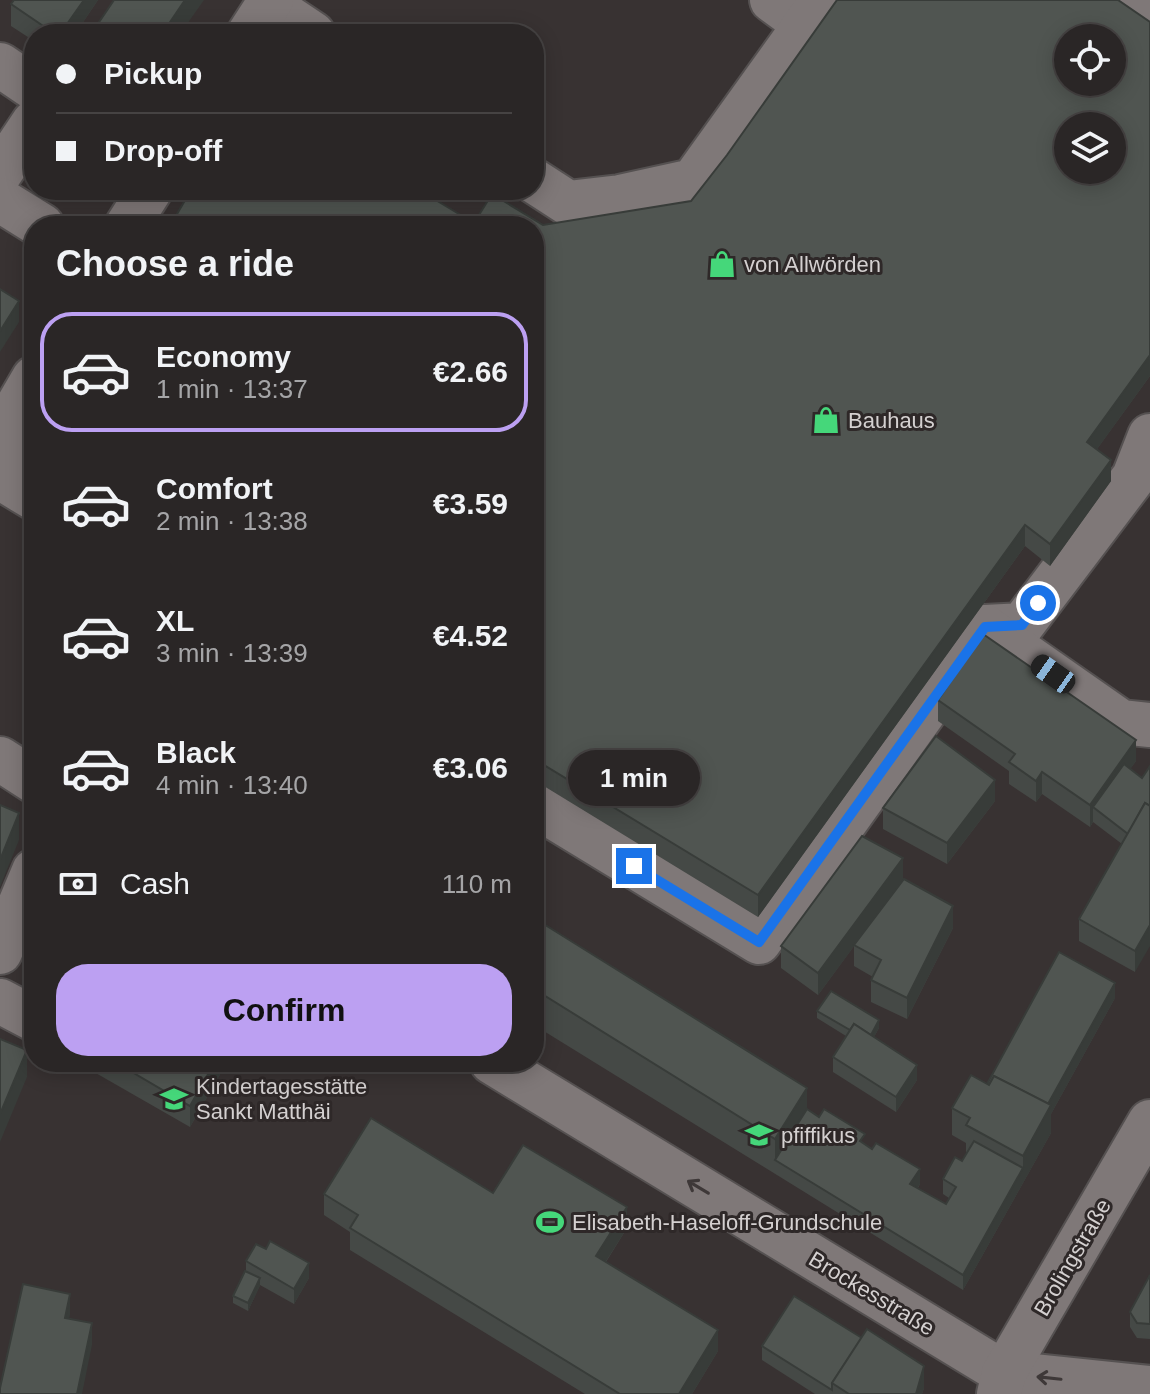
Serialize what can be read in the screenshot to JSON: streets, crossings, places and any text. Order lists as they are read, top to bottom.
{
  "streets": {
    "street": ["Brolingstraße", "Brockesstraße"]
  },
  "crossings": [
    ["Brolingstraße", "Brockesstraße"]
  ],
  "one_way": ["Brockesstraße"],
  "places": {
    "shop": ["von Allwörden", "Bauhaus"],
    "school or university": ["Kindertagesstätte Sankt Matthäi", "pfiffikus"],
    "sports": ["Elisabeth-Haseloff-Grundschule"]
  },
  "page": {
    "banner": ["Pickup", "Drop-off"],
    "heading": "Choose a ride",
    "list": [
      {
        "name": "Economy",
        "note": "1 min · 13:37",
        "value": "€2.66"
      },
      {
        "name": "Comfort",
        "note": "2 min · 13:38",
        "value": "€3.59"
      },
      {
        "name": "XL",
        "note": "3 min · 13:39",
        "value": "€4.52"
      },
      {
        "name": "Black",
        "note": "4 min · 13:40",
        "value": "€3.06"
      }
    ],
    "bubble": "1 min",
    "pay": ["Cash", "110 m"],
    "buttons": "Confirm"
  }
}
